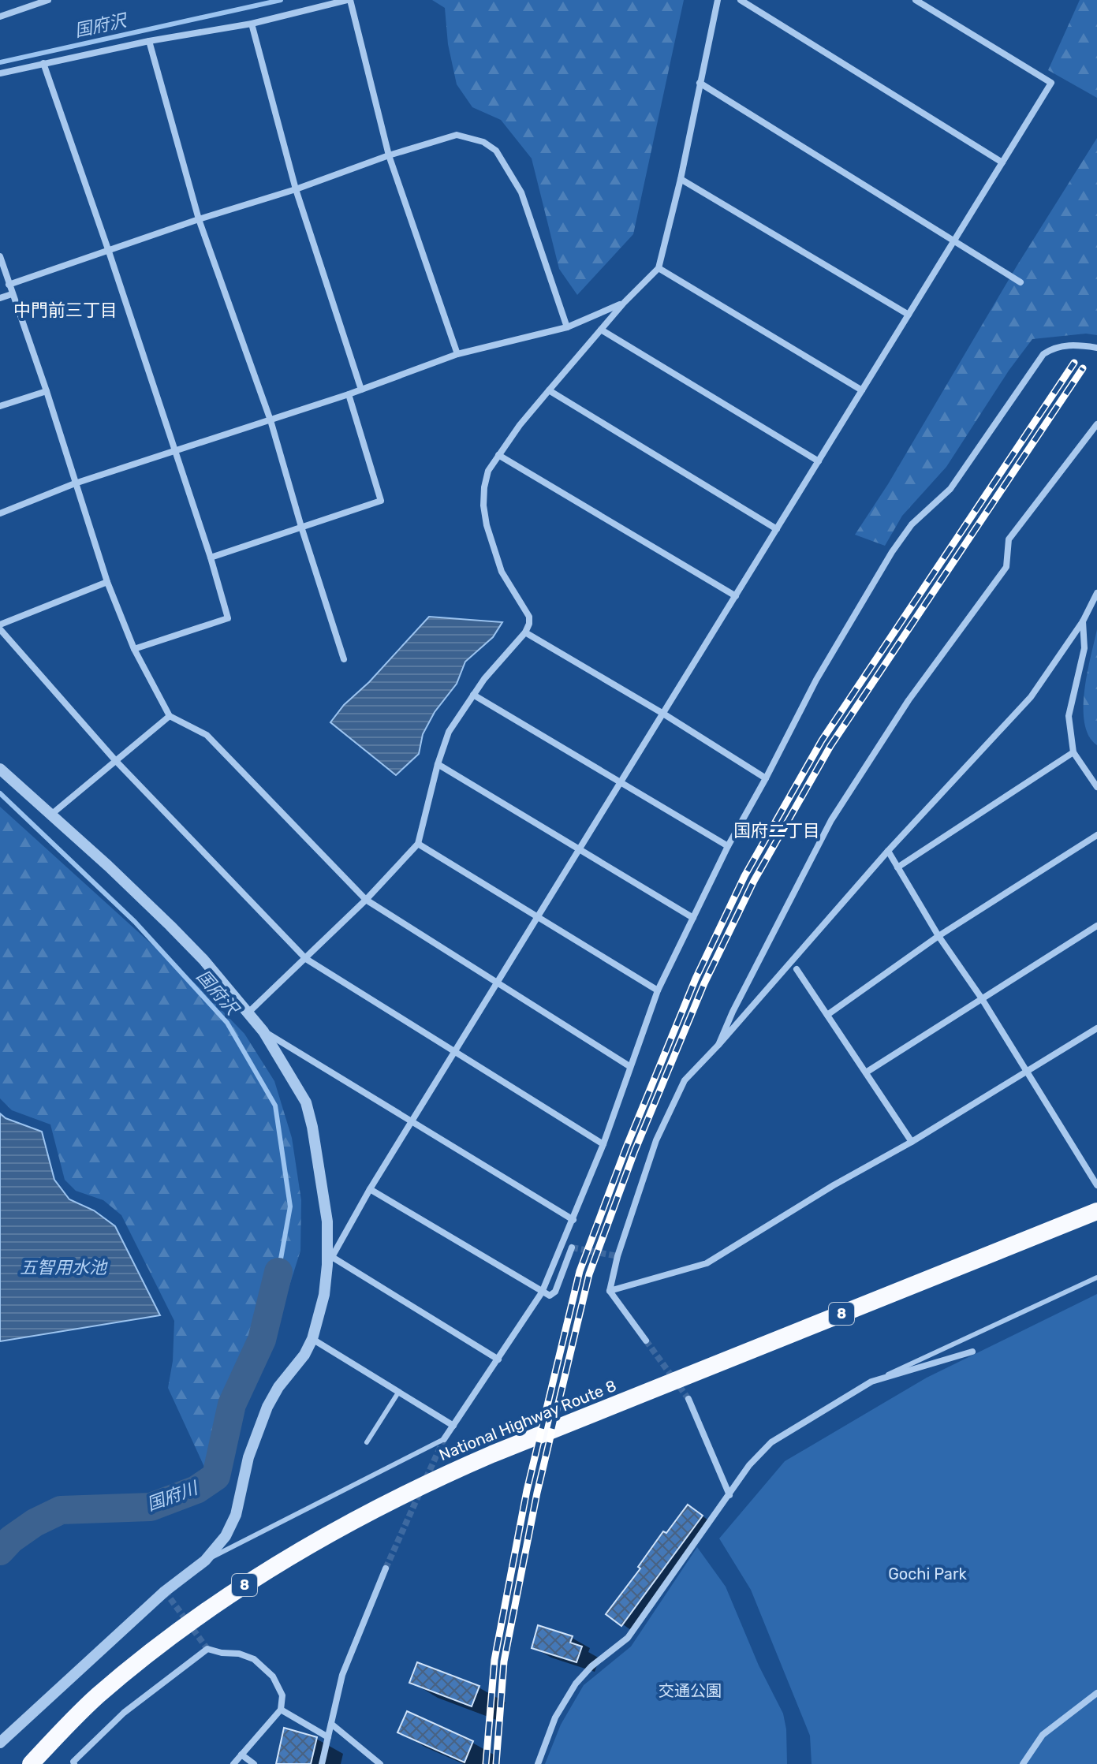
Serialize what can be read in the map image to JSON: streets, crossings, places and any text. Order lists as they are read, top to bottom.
{
  "streets": {
    "highway": ["8", "National Highway Route 8"]
  },
  "districts": ["中門前三丁目", "国府二丁目"],
  "water": ["国府沢", "五智用水池", "国府川"],
  "parks": ["Gochi Park", "交通公園"]
}
